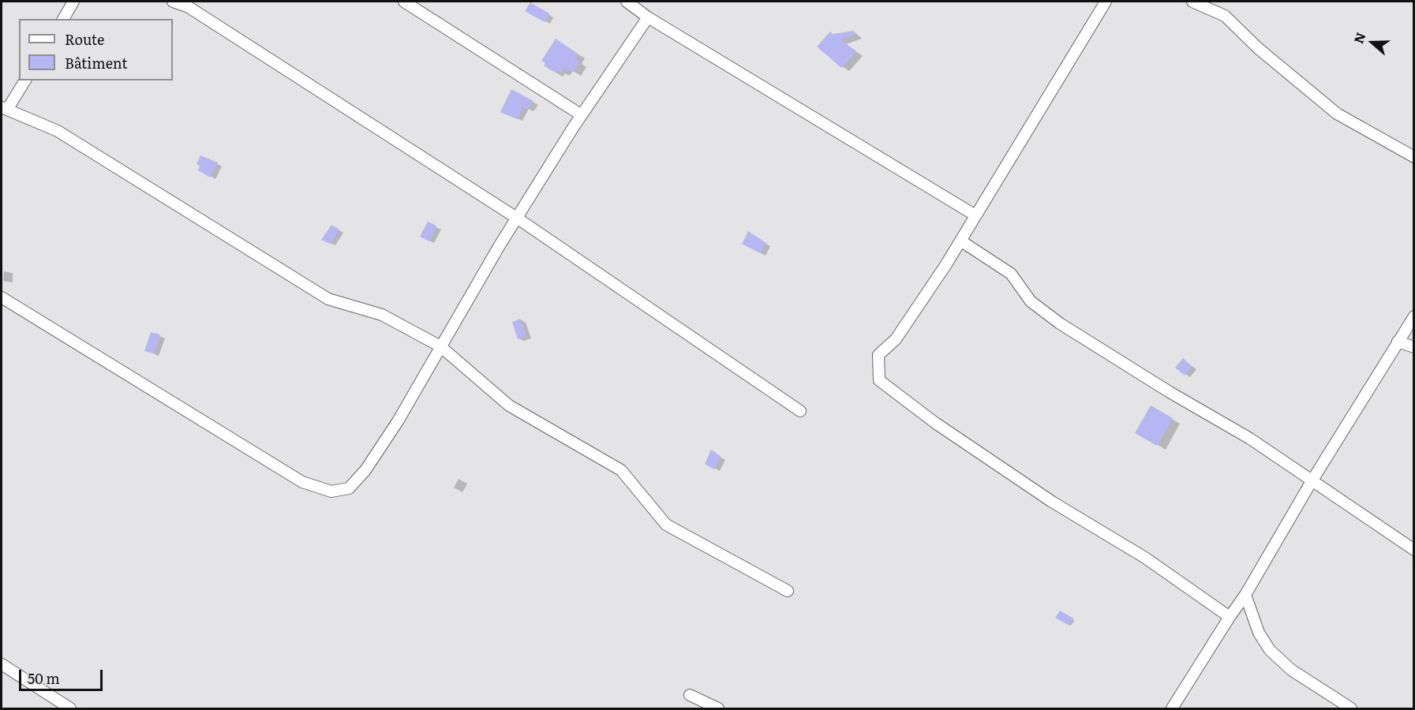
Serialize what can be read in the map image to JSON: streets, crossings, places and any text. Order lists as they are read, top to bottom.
{
  "legend": ["Route", "Bâtiment"],
  "scale_bar": "50 m",
  "north": "left"
}
